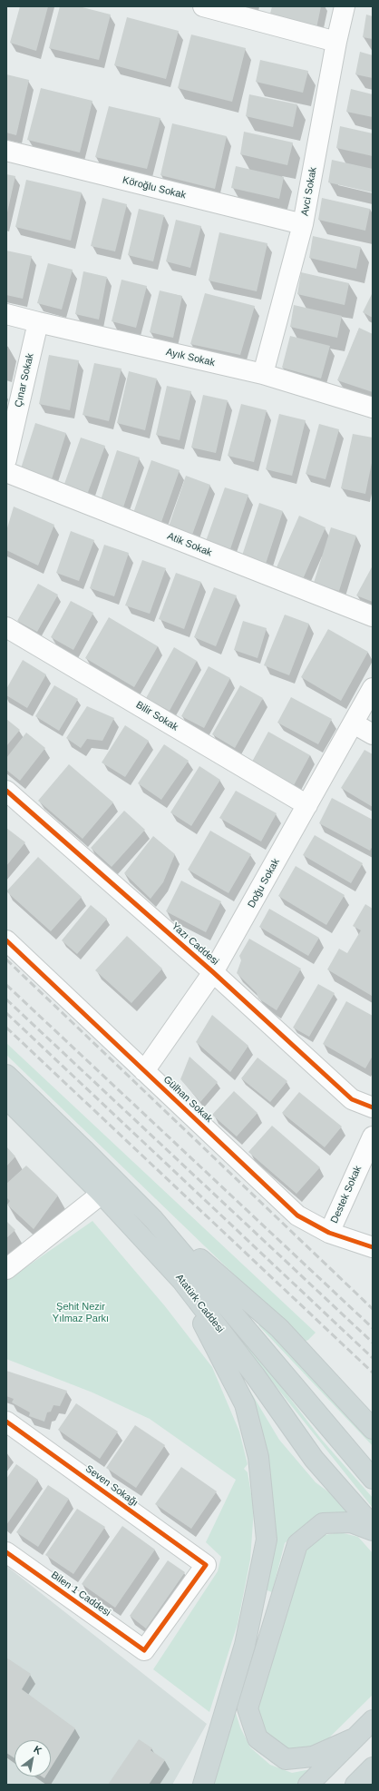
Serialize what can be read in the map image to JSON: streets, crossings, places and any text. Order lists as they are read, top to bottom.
{
  "streets": {
    "main road": ["Atatürk Caddesi"],
    "street": [
      "Köroğlu Sokak",
      "Avci Sokak",
      "Ayık Sokak",
      "Çınar Sokak",
      "Atik Sokak",
      "Bilir Sokak",
      "Doğu Sokak",
      "Yazı Caddesi",
      "Gülhan Sokak",
      "Destek Sokak",
      "Seven Sokağı",
      "Bilen 1 Caddesi"
    ]
  },
  "crossings": [
    ["Köroğlu Sokak", "Avci Sokak"],
    ["Avci Sokak", "Ayık Sokak"],
    ["Ayık Sokak", "Çınar Sokak"],
    ["Bilir Sokak", "Doğu Sokak"],
    ["Doğu Sokak", "Yazı Caddesi"],
    ["Doğu Sokak", "Gülhan Sokak"],
    ["Gülhan Sokak", "Destek Sokak"],
    ["Seven Sokağı", "Bilen 1 Caddesi"]
  ],
  "parks": ["Şehit Nezir Yılmaz Parkı"],
  "north": "top right"
}
